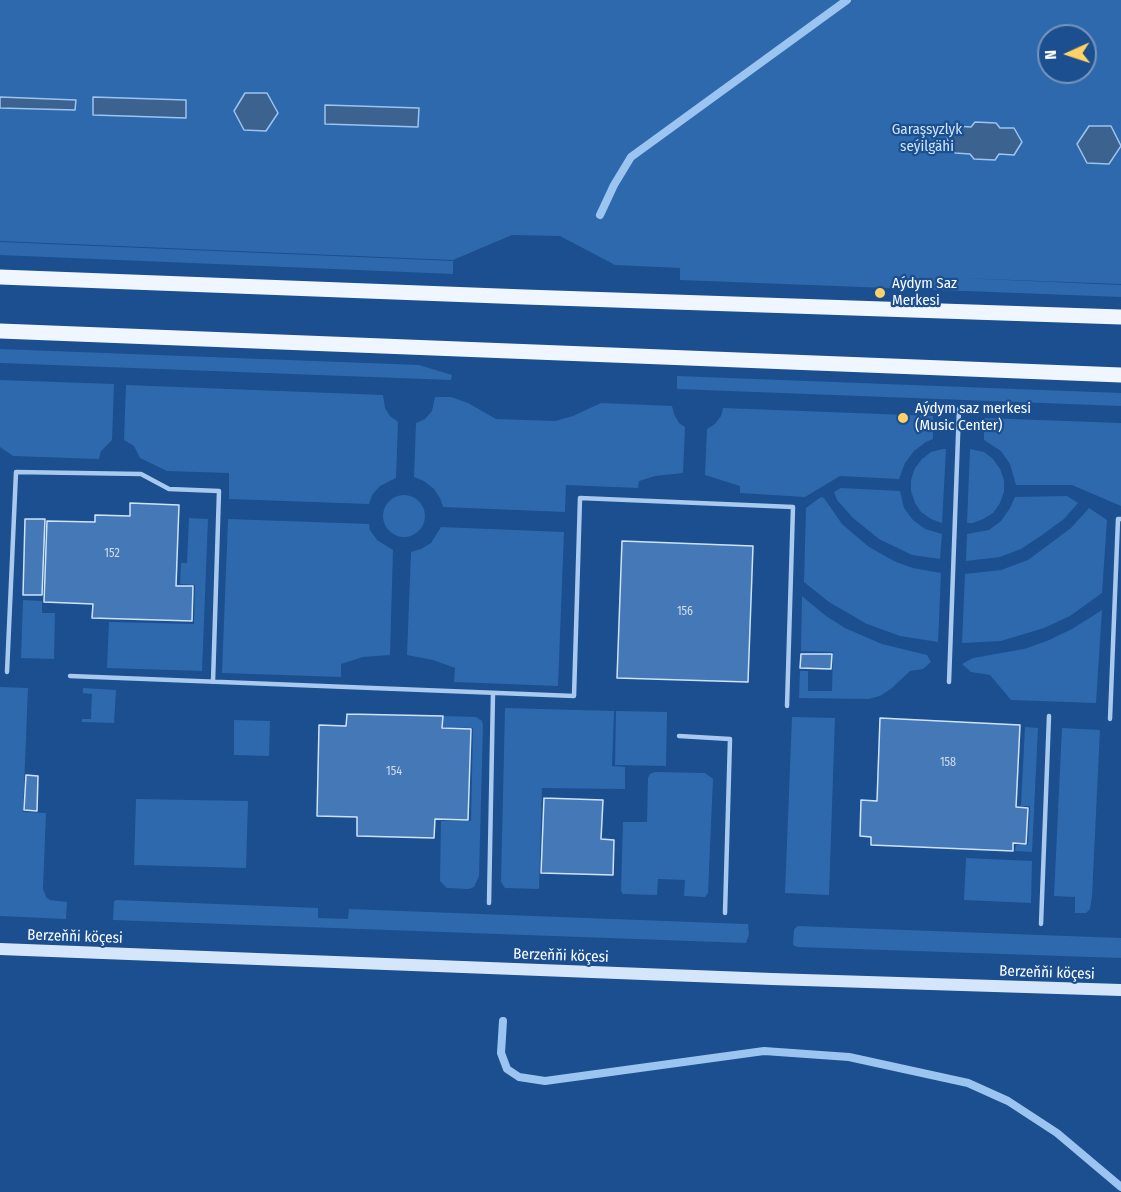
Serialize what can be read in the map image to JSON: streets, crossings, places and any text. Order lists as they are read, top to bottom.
{
  "streets": {
    "street": ["Berzeňňi köçesi"]
  },
  "parks": ["Garaşsyzlyk seýilgähi"],
  "places": ["Aýdym Saz Merkesi", "Aýdym saz merkesi (Music Center)"],
  "house_numbers": [
    "152",
    "156",
    "158",
    "154"
  ],
  "north": "left"
}
